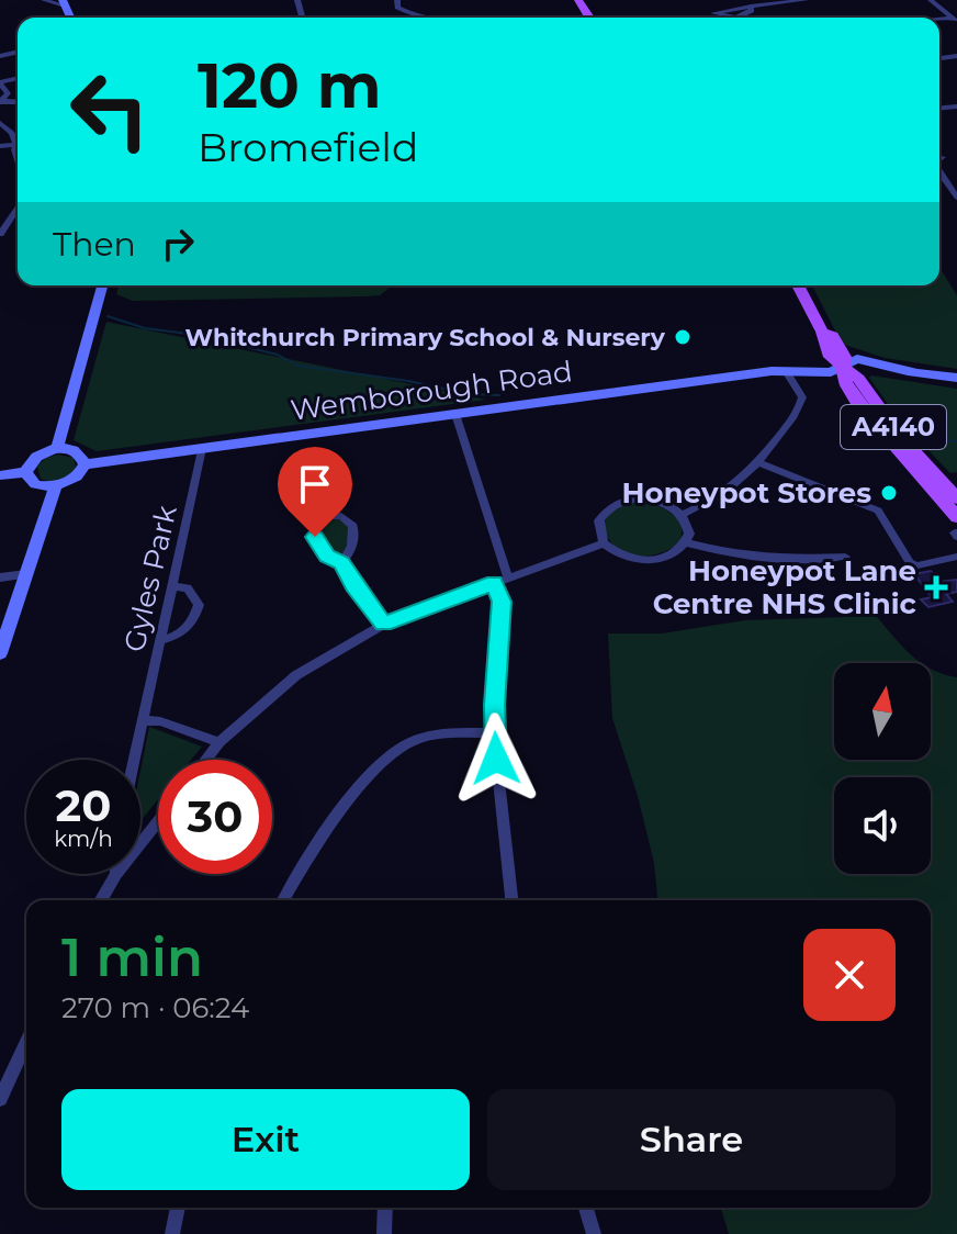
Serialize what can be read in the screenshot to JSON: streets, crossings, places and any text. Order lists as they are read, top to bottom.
{
  "streets": {
    "main road": ["A4140"],
    "street": ["Wemborough Road", "Gyles Park"]
  },
  "crossings": [
    ["Wemborough Road", "A4140"],
    ["Wemborough Road", "Gyles Park"]
  ],
  "places": {
    "other": ["Whitchurch Primary School & Nursery", "Honeypot Stores"],
    "health": ["Honeypot Lane Centre NHS Clinic"]
  },
  "north": "top",
  "page": {
    "turn": ["120 m", "Bromefield"],
    "then": "Then",
    "speed": "20 km/h",
    "limit": "30",
    "heading": ["1 min", "270 m · 06:24"],
    "buttons": ["Exit", "Share"]
  }
}
